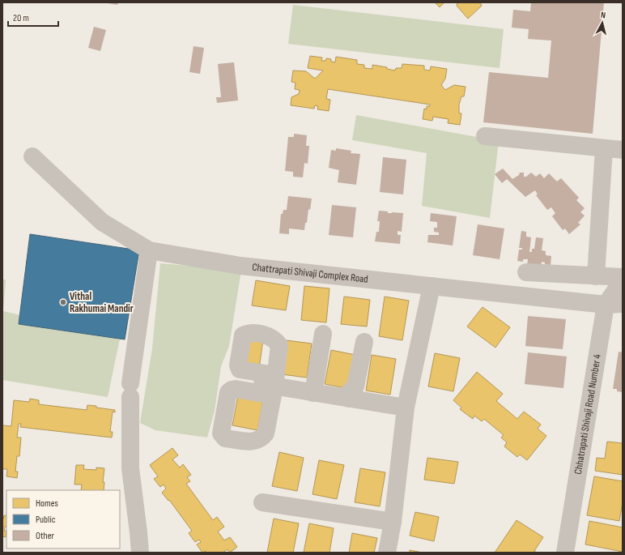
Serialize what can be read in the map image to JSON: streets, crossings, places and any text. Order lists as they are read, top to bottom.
{
  "streets": {
    "street": ["Chattrapati Shivaji Complex Road", "Chhatrapati Shivaji Road Number 4"]
  },
  "crossings": [
    ["Chattrapati Shivaji Complex Road", "Chhatrapati Shivaji Road Number 4"]
  ],
  "places": ["Vithal Rakhumai Mandir"],
  "legend": ["Homes", "Public", "Other"],
  "scale_bar": "20 m",
  "north": "top"
}
